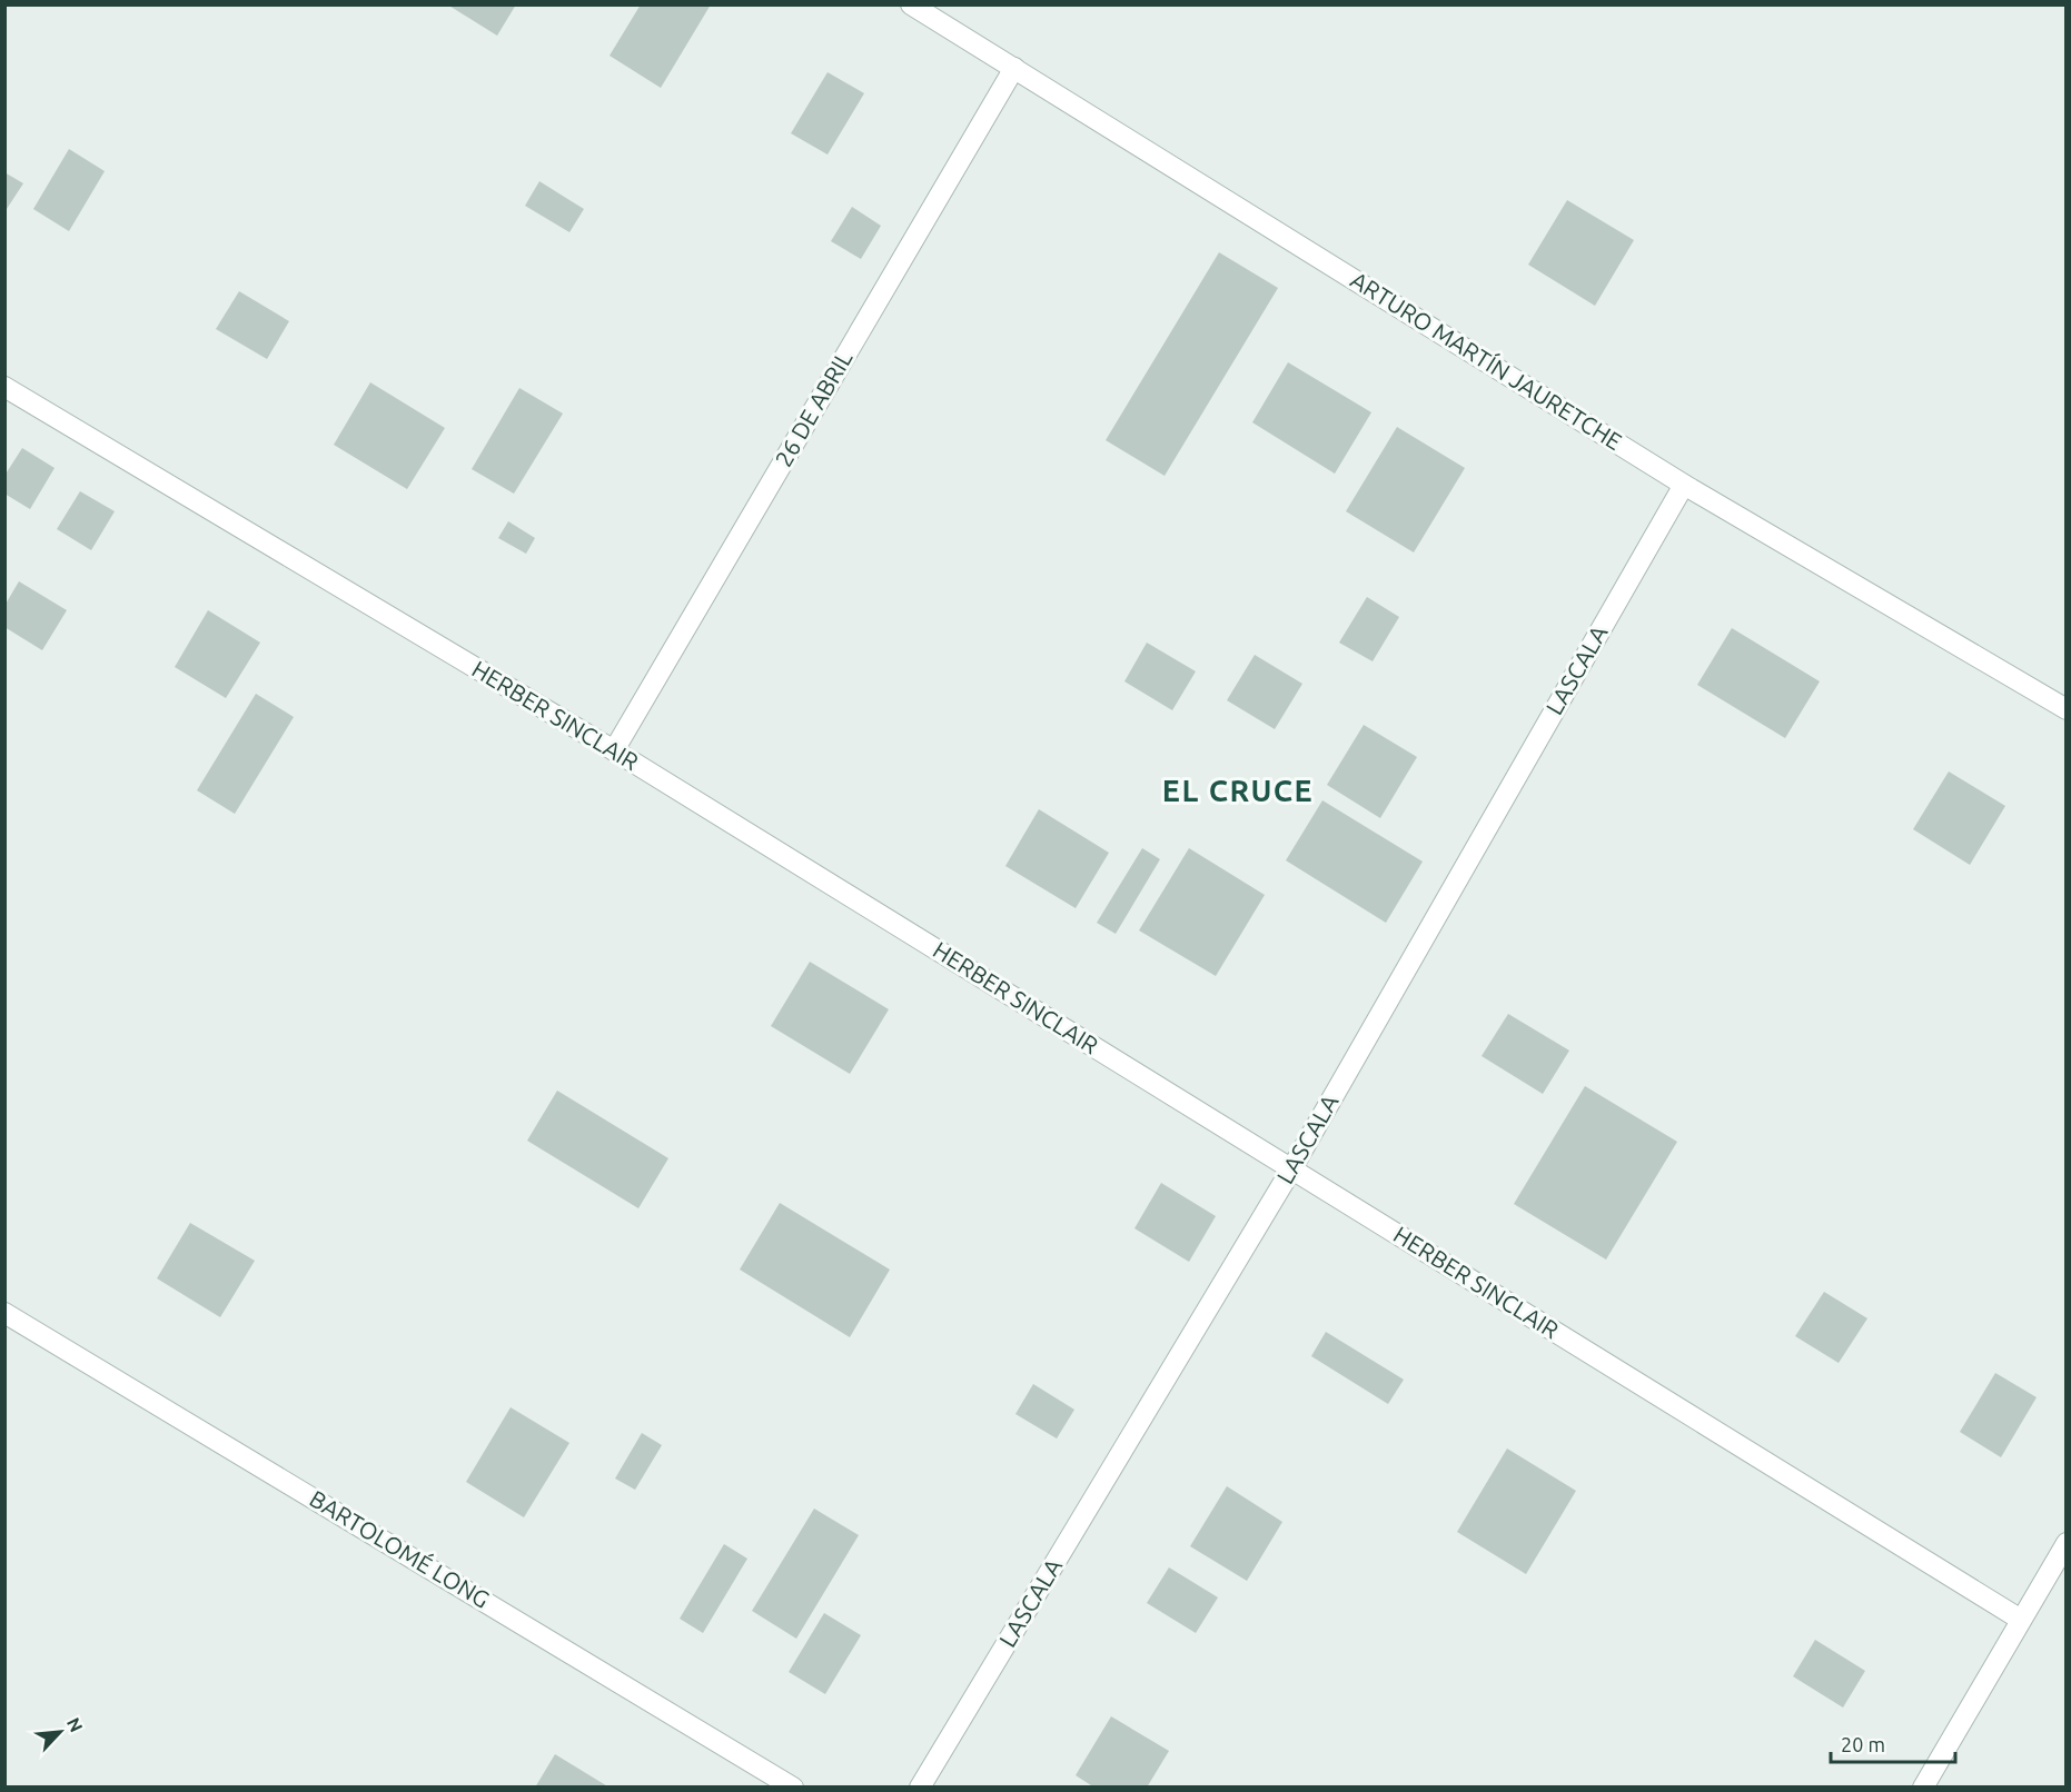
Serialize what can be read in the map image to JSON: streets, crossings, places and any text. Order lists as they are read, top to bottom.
{
  "streets": {
    "street": [
      "ARTURO MARTÍN JAURETCHE",
      "26 DE ABRIL",
      "LASCALA",
      "HERBER SINCLAIR",
      "BARTOLOMÉ LONG"
    ]
  },
  "crossings": [
    ["ARTURO MARTÍN JAURETCHE", "26 DE ABRIL"],
    ["ARTURO MARTÍN JAURETCHE", "LASCALA"],
    ["26 DE ABRIL", "HERBER SINCLAIR"],
    ["LASCALA", "HERBER SINCLAIR"]
  ],
  "districts": ["EL CRUCE"],
  "scale_bar": "20 m",
  "north": "top right"
}
